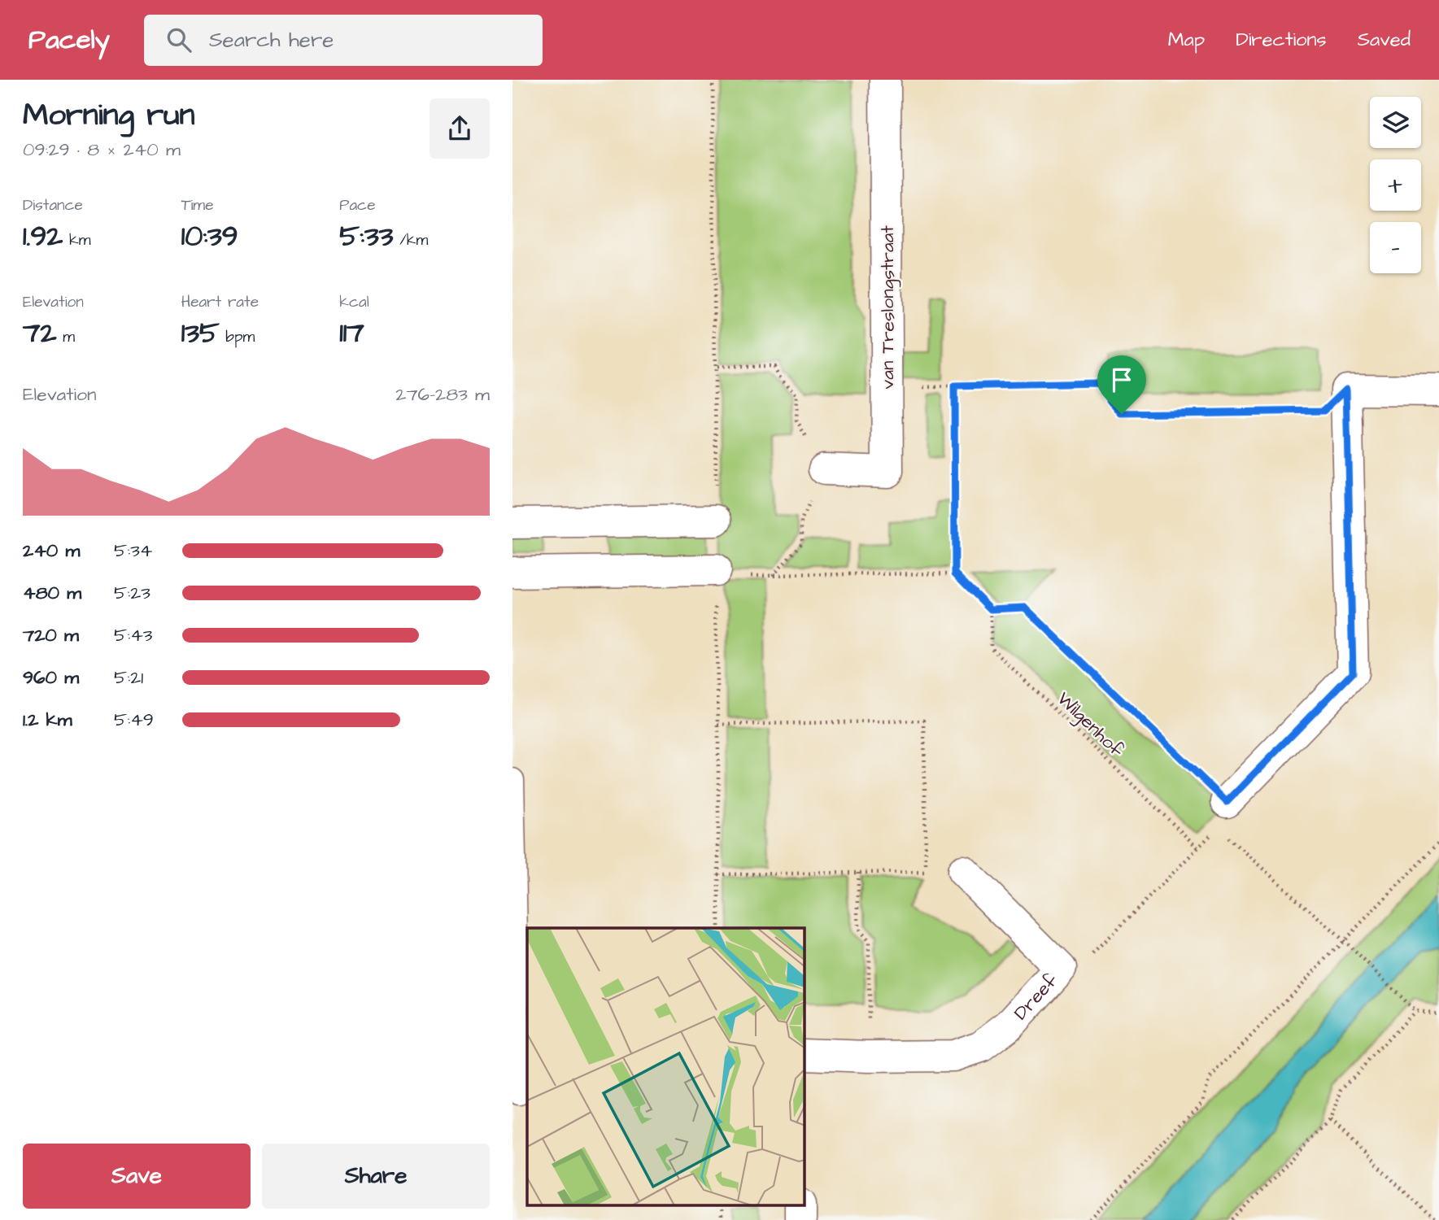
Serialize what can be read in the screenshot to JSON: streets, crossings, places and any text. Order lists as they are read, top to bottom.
{
  "streets": {
    "street": ["van Treslongstraat", "Dreef"],
    "path": ["Wilgenhof"]
  },
  "crossings": [
    ["Wilgenhof", "Dreef"]
  ],
  "page": {
    "header": "Pacely",
    "search": "Search here",
    "nav": ["Map", "Directions", "Saved"],
    "heading": ["Morning run", "09:29 · 8 × 240 m"],
    "map_buttons": ["+", "−"],
    "stats": [
      ["Distance", "1.92 km"],
      ["Time", "10:39"],
      ["Pace", "5:33 /km"],
      ["Elevation", "72 m"],
      ["Heart rate", "135 bpm"],
      ["kcal", "117"]
    ],
    "chart": ["Elevation", "276–283 m"],
    "list": [
      {
        "name": "240 m",
        "note": "5:34"
      },
      {
        "name": "480 m",
        "note": "5:23"
      },
      {
        "name": "720 m",
        "note": "5:43"
      },
      {
        "name": "960 m",
        "note": "5:21"
      },
      {
        "name": "1.2 km",
        "note": "5:49"
      }
    ],
    "buttons": ["Save", "Share"]
  }
}
